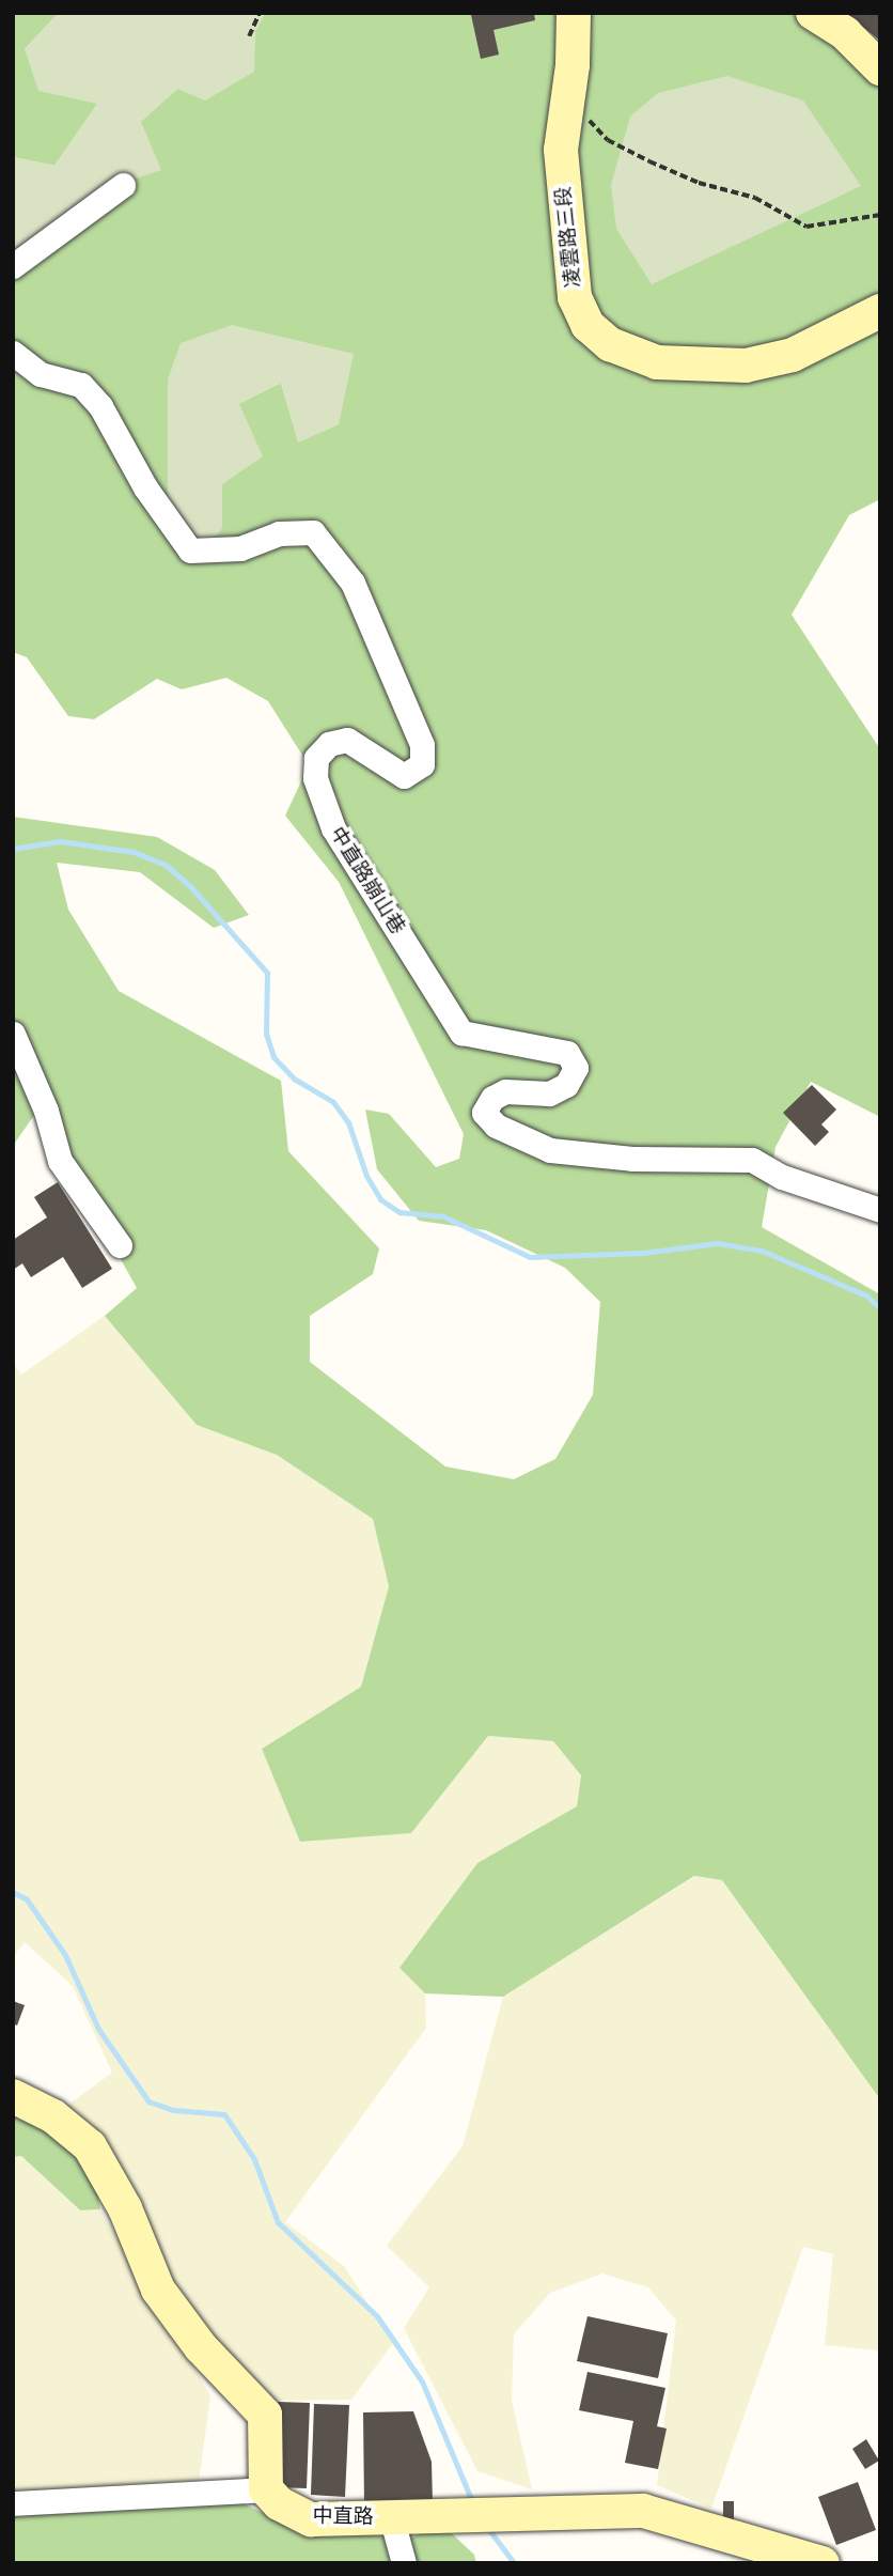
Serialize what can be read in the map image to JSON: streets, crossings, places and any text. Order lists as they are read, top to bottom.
{
  "streets": {
    "street": ["凌雲路三段", "中直路崩山巷", "中直路"]
  }
}
